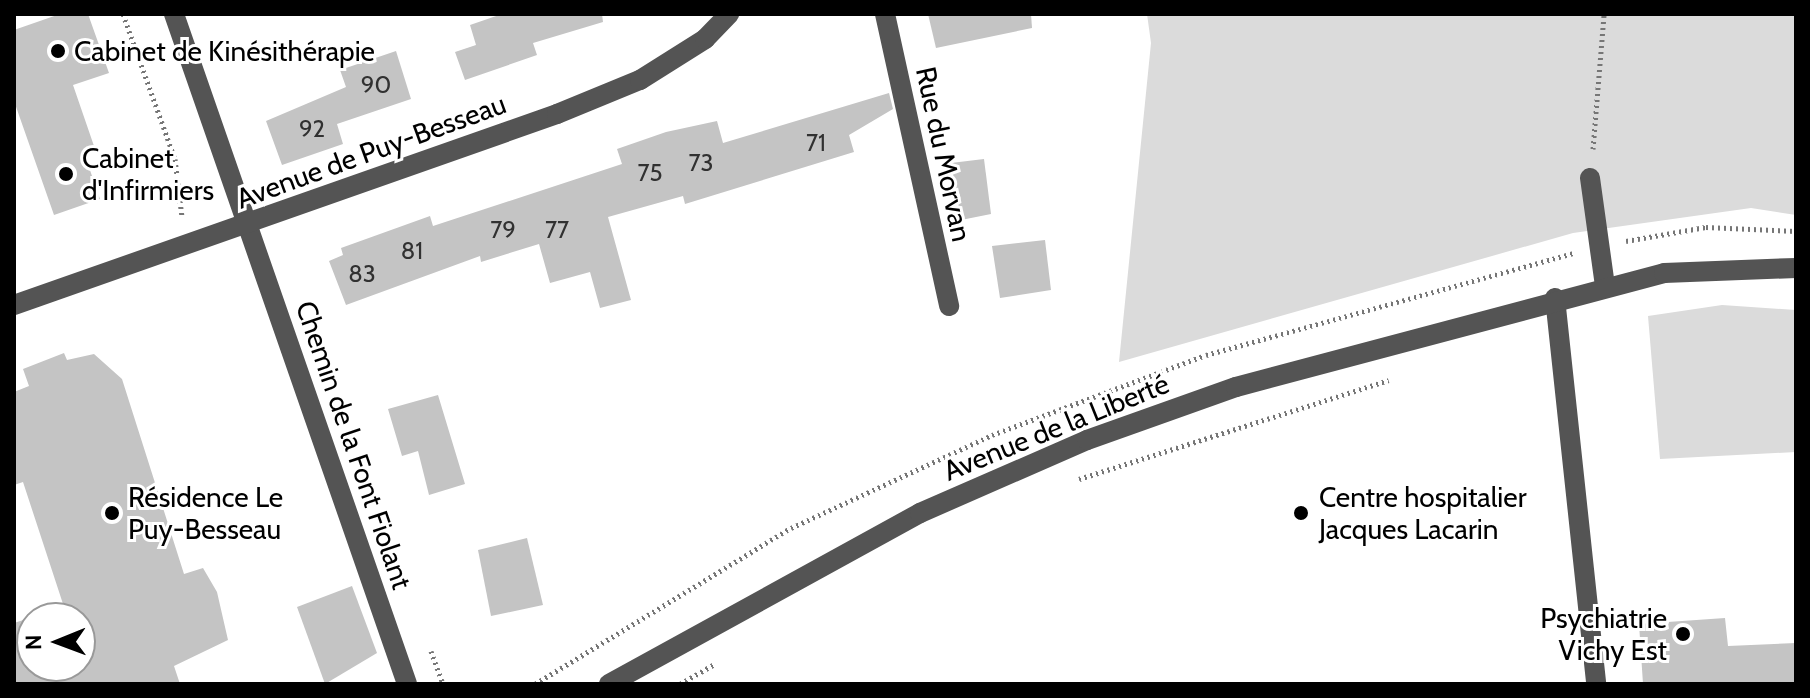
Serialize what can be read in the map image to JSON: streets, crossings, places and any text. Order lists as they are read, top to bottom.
{
  "streets": {
    "street": [
      "Avenue de Puy-Besseau",
      "Rue du Morvan",
      "Avenue de la Liberté",
      "Chemin de la Font Fiolant"
    ]
  },
  "crossings": [
    ["Avenue de Puy-Besseau", "Chemin de la Font Fiolant"]
  ],
  "places": [
    "Cabinet de Kinésithérapie",
    "Cabinet d'Infirmiers",
    "Résidence Le Puy-Besseau",
    "Centre hospitalier Jacques Lacarin",
    "Psychiatrie Vichy Est"
  ],
  "house_numbers": [
    "90",
    "92",
    "71",
    "73",
    "75",
    "79",
    "77",
    "81",
    "83"
  ],
  "north": "left"
}
